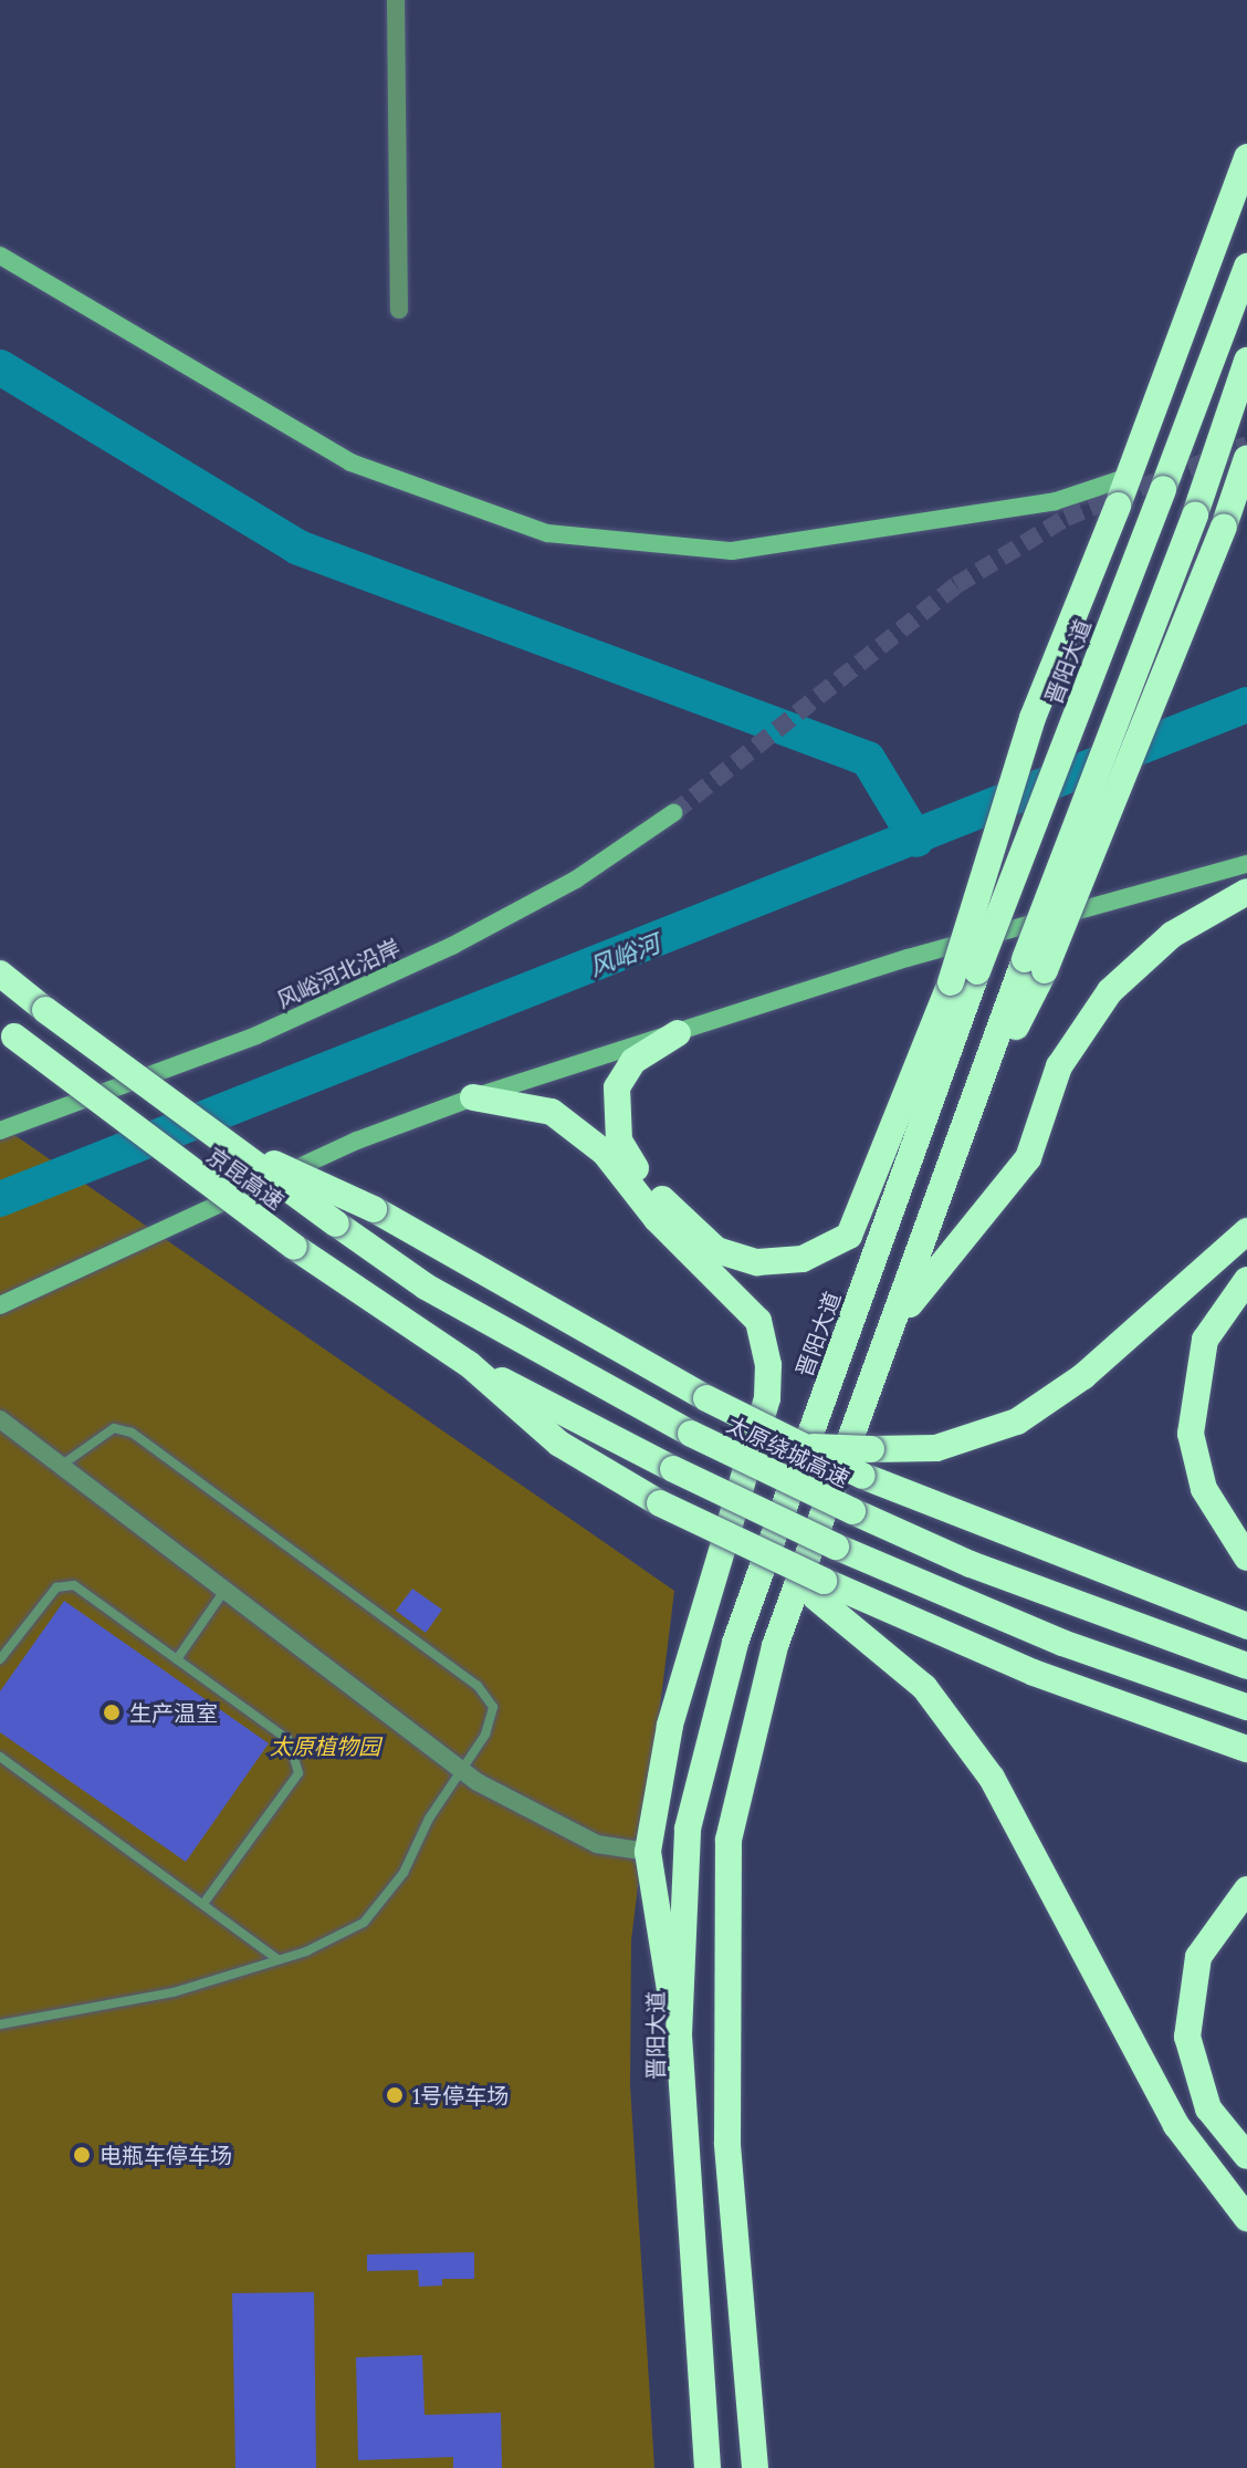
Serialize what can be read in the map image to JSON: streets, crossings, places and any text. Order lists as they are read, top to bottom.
{
  "streets": {
    "highway": ["晋阳大道", "京昆高速", "太原绕城高速"],
    "street": ["风峪河北沿岸"]
  },
  "crossings": [
    ["京昆高速", "太原绕城高速"]
  ],
  "water": ["风峪河"],
  "parks": ["太原植物园"],
  "places": ["生产温室", "1号停车场", "电瓶车停车场"]
}
